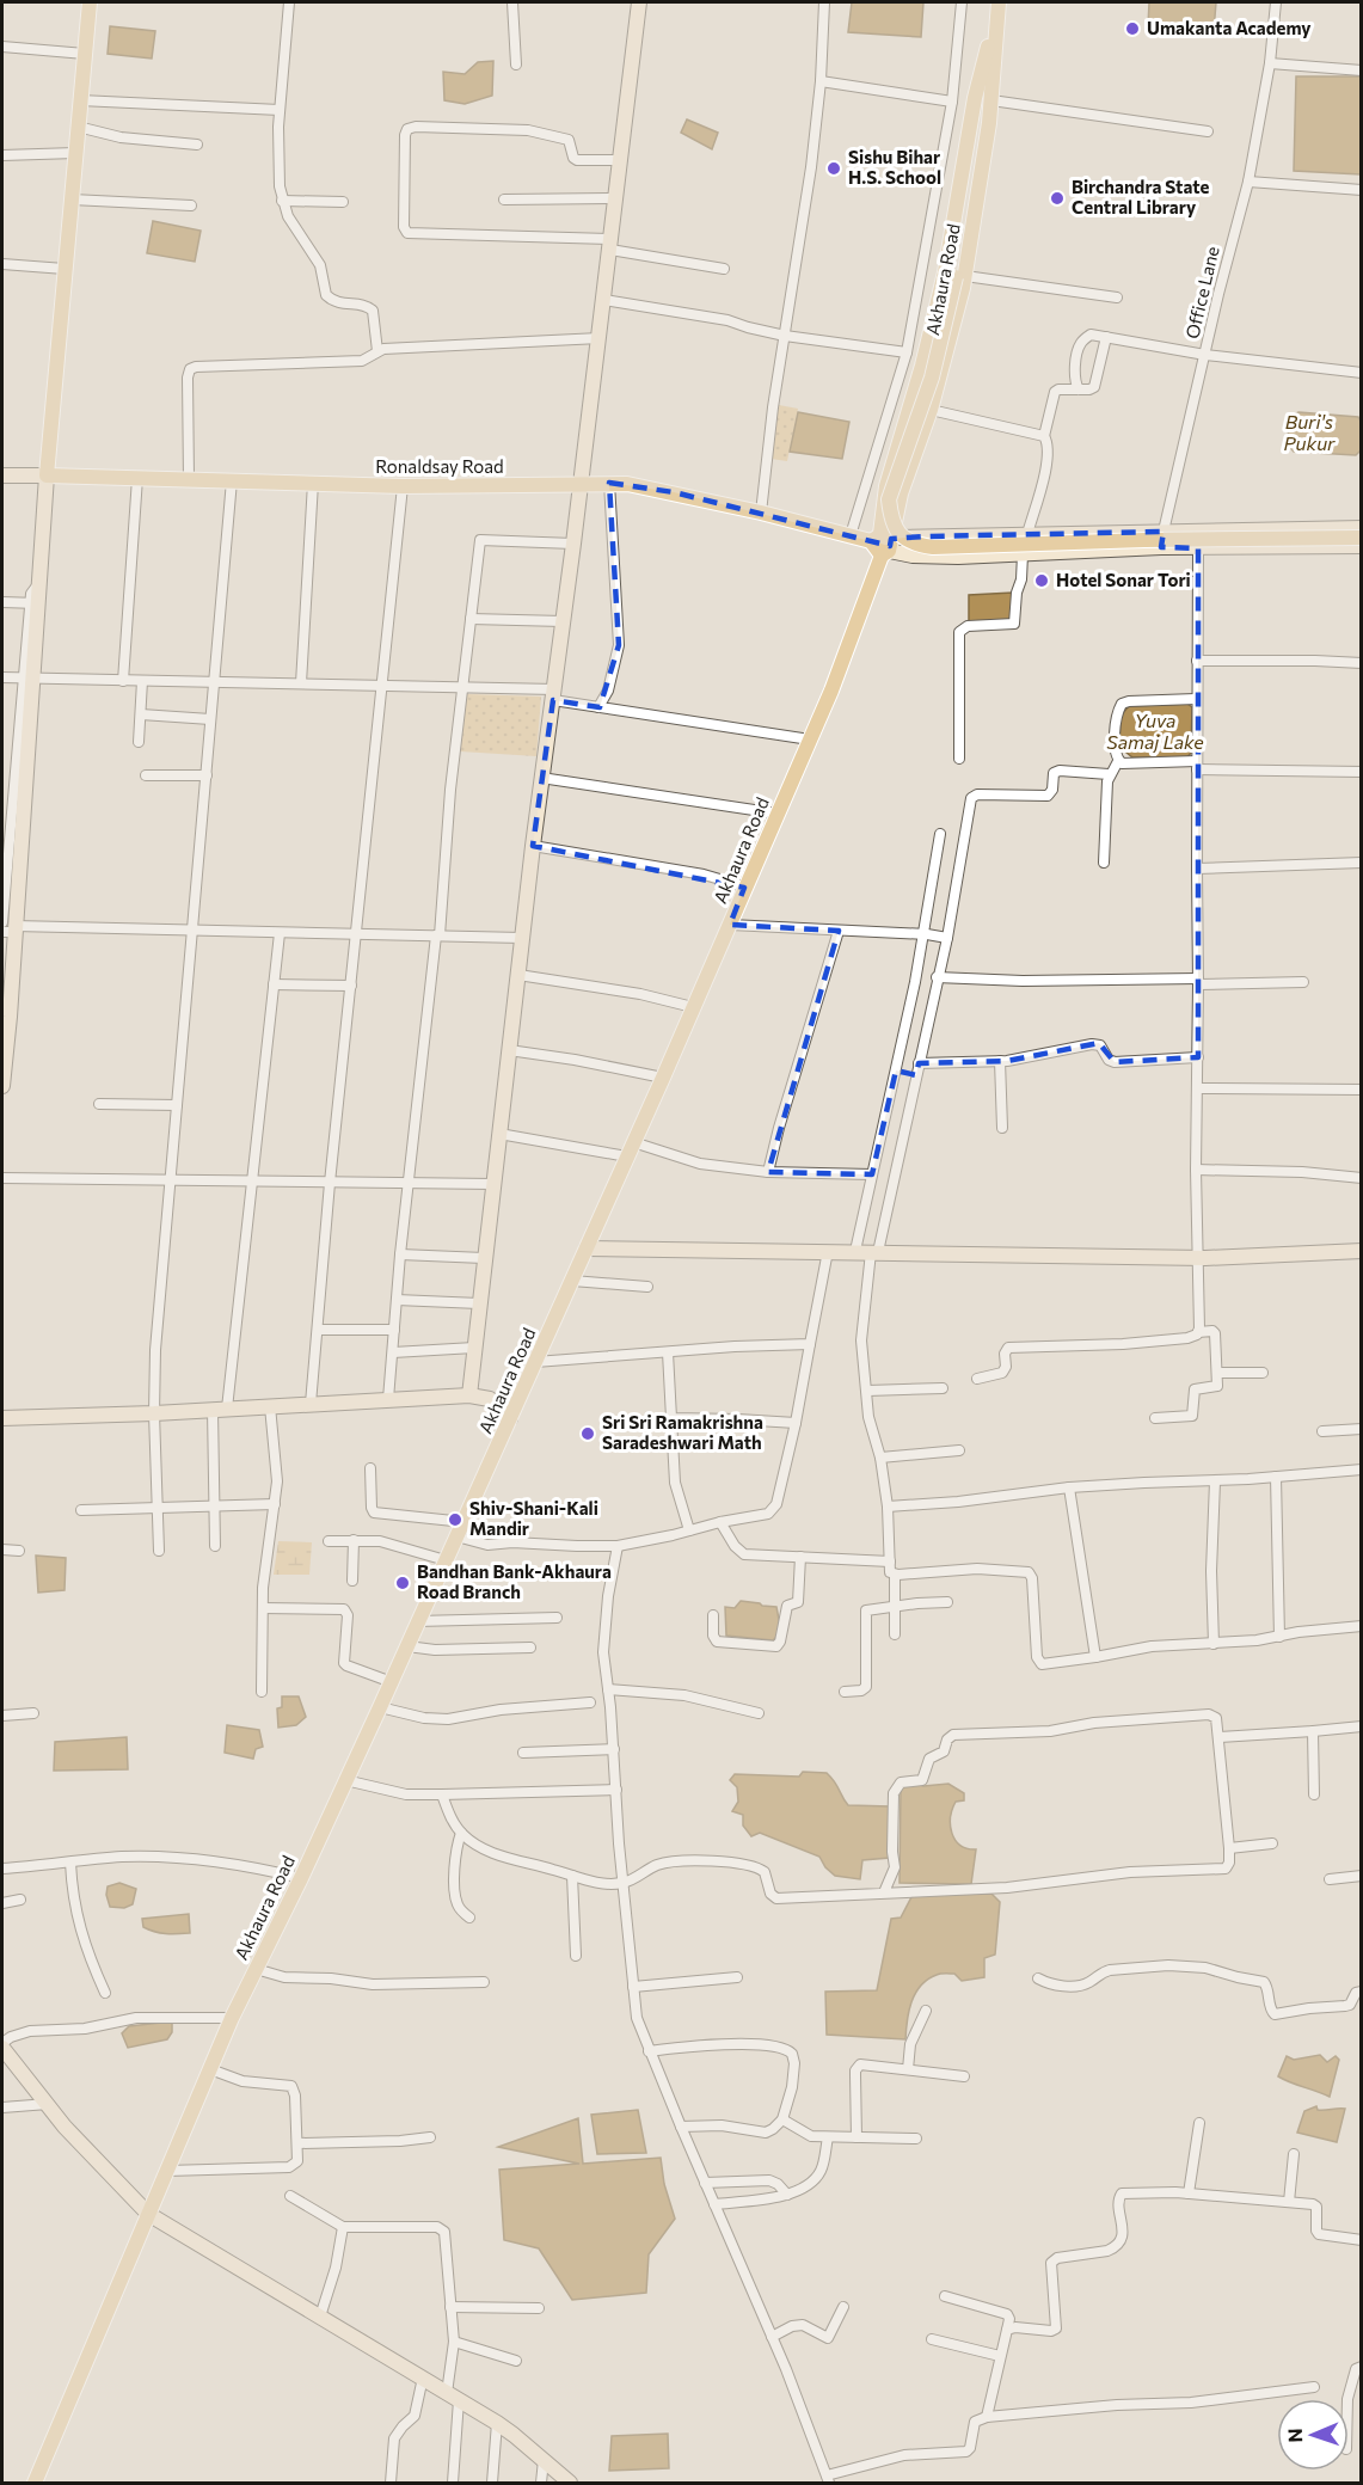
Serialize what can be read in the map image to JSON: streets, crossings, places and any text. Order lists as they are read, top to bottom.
{
  "streets": {
    "main road": ["Akhaura Road", "Ronaldsay Road"],
    "street": ["Office Lane"]
  },
  "crossings": [
    ["Akhaura Road", "Ronaldsay Road"]
  ],
  "water": ["Buri's Pukur", "Yuva Samaj Lake"],
  "places": [
    "Umakanta Academy",
    "Sishu Bihar H.S. School",
    "Birchandra State Central Library",
    "Hotel Sonar Tori",
    "Sri Sri Ramakrishna Saradeshwari Math",
    "Shiv-Shani-Kali Mandir",
    "Bandhan Bank-Akhaura Road Branch"
  ],
  "north": "left"
}
